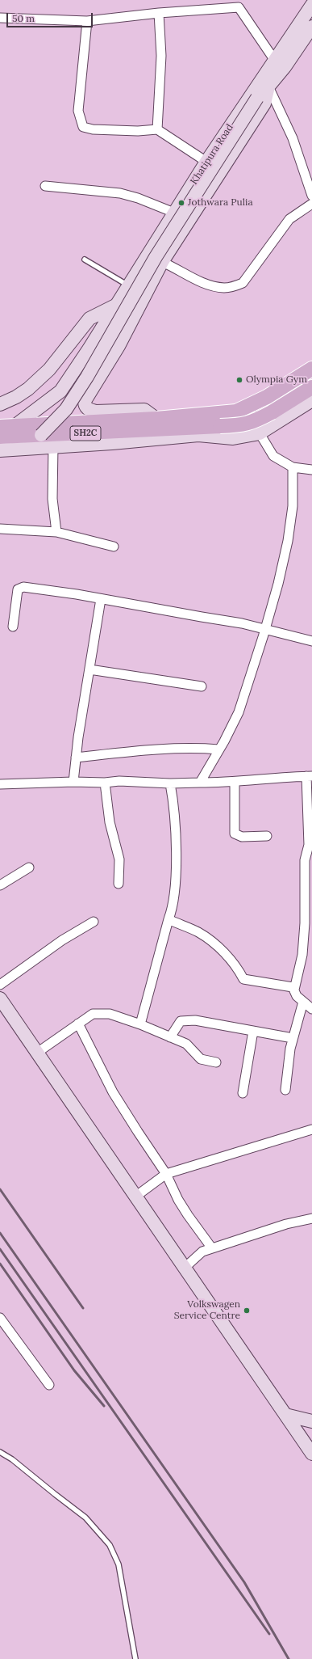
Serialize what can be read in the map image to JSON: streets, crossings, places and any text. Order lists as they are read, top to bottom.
{
  "streets": {
    "main road": ["Khatipura Road", "SH2C"]
  },
  "places": ["Jothwara Pulia", "Olympia Gym", "Volkswagen Service Centre"],
  "scale_bar": "50 m"
}
